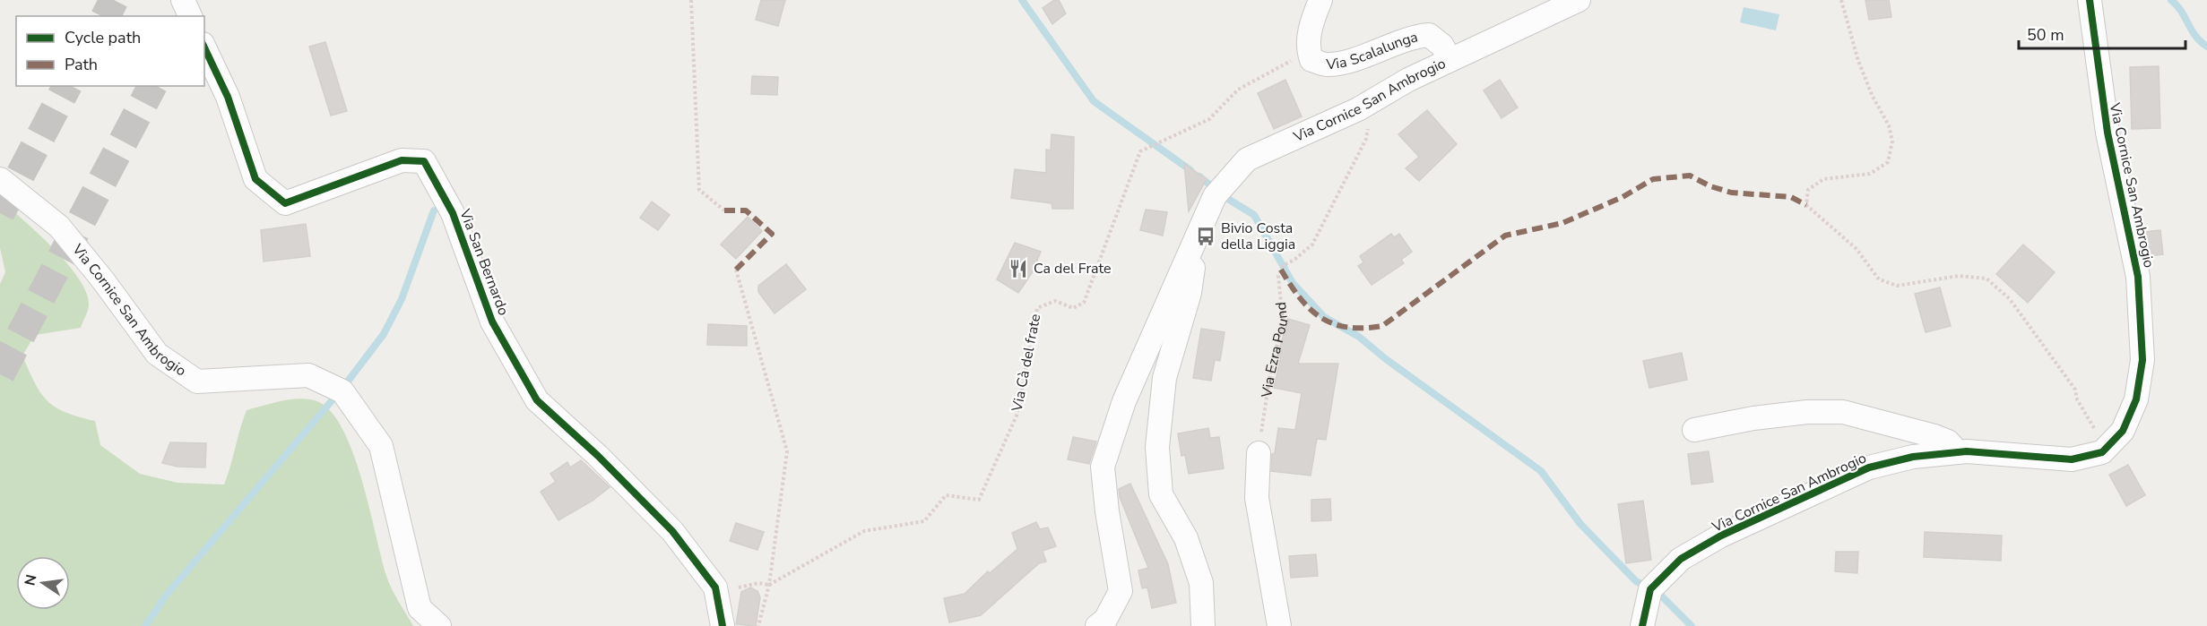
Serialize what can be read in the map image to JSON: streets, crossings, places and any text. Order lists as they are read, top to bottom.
{
  "streets": {
    "street": ["Via Scalalunga", "Via Cornice San Ambrogio", "Via San Bernardo"],
    "path": ["Via Ezra Pound", "Via Cà del frate"]
  },
  "crossings": [
    ["Via Scalalunga", "Via Cornice San Ambrogio"],
    ["Via Cornice San Ambrogio", "Via Ezra Pound"]
  ],
  "places": {
    "bus stop": ["Bivio Costa della Liggia"],
    "restaurant": ["Ca del Frate"]
  },
  "legend": ["Cycle path", "Path"],
  "scale_bar": "50 m",
  "north": "left"
}
